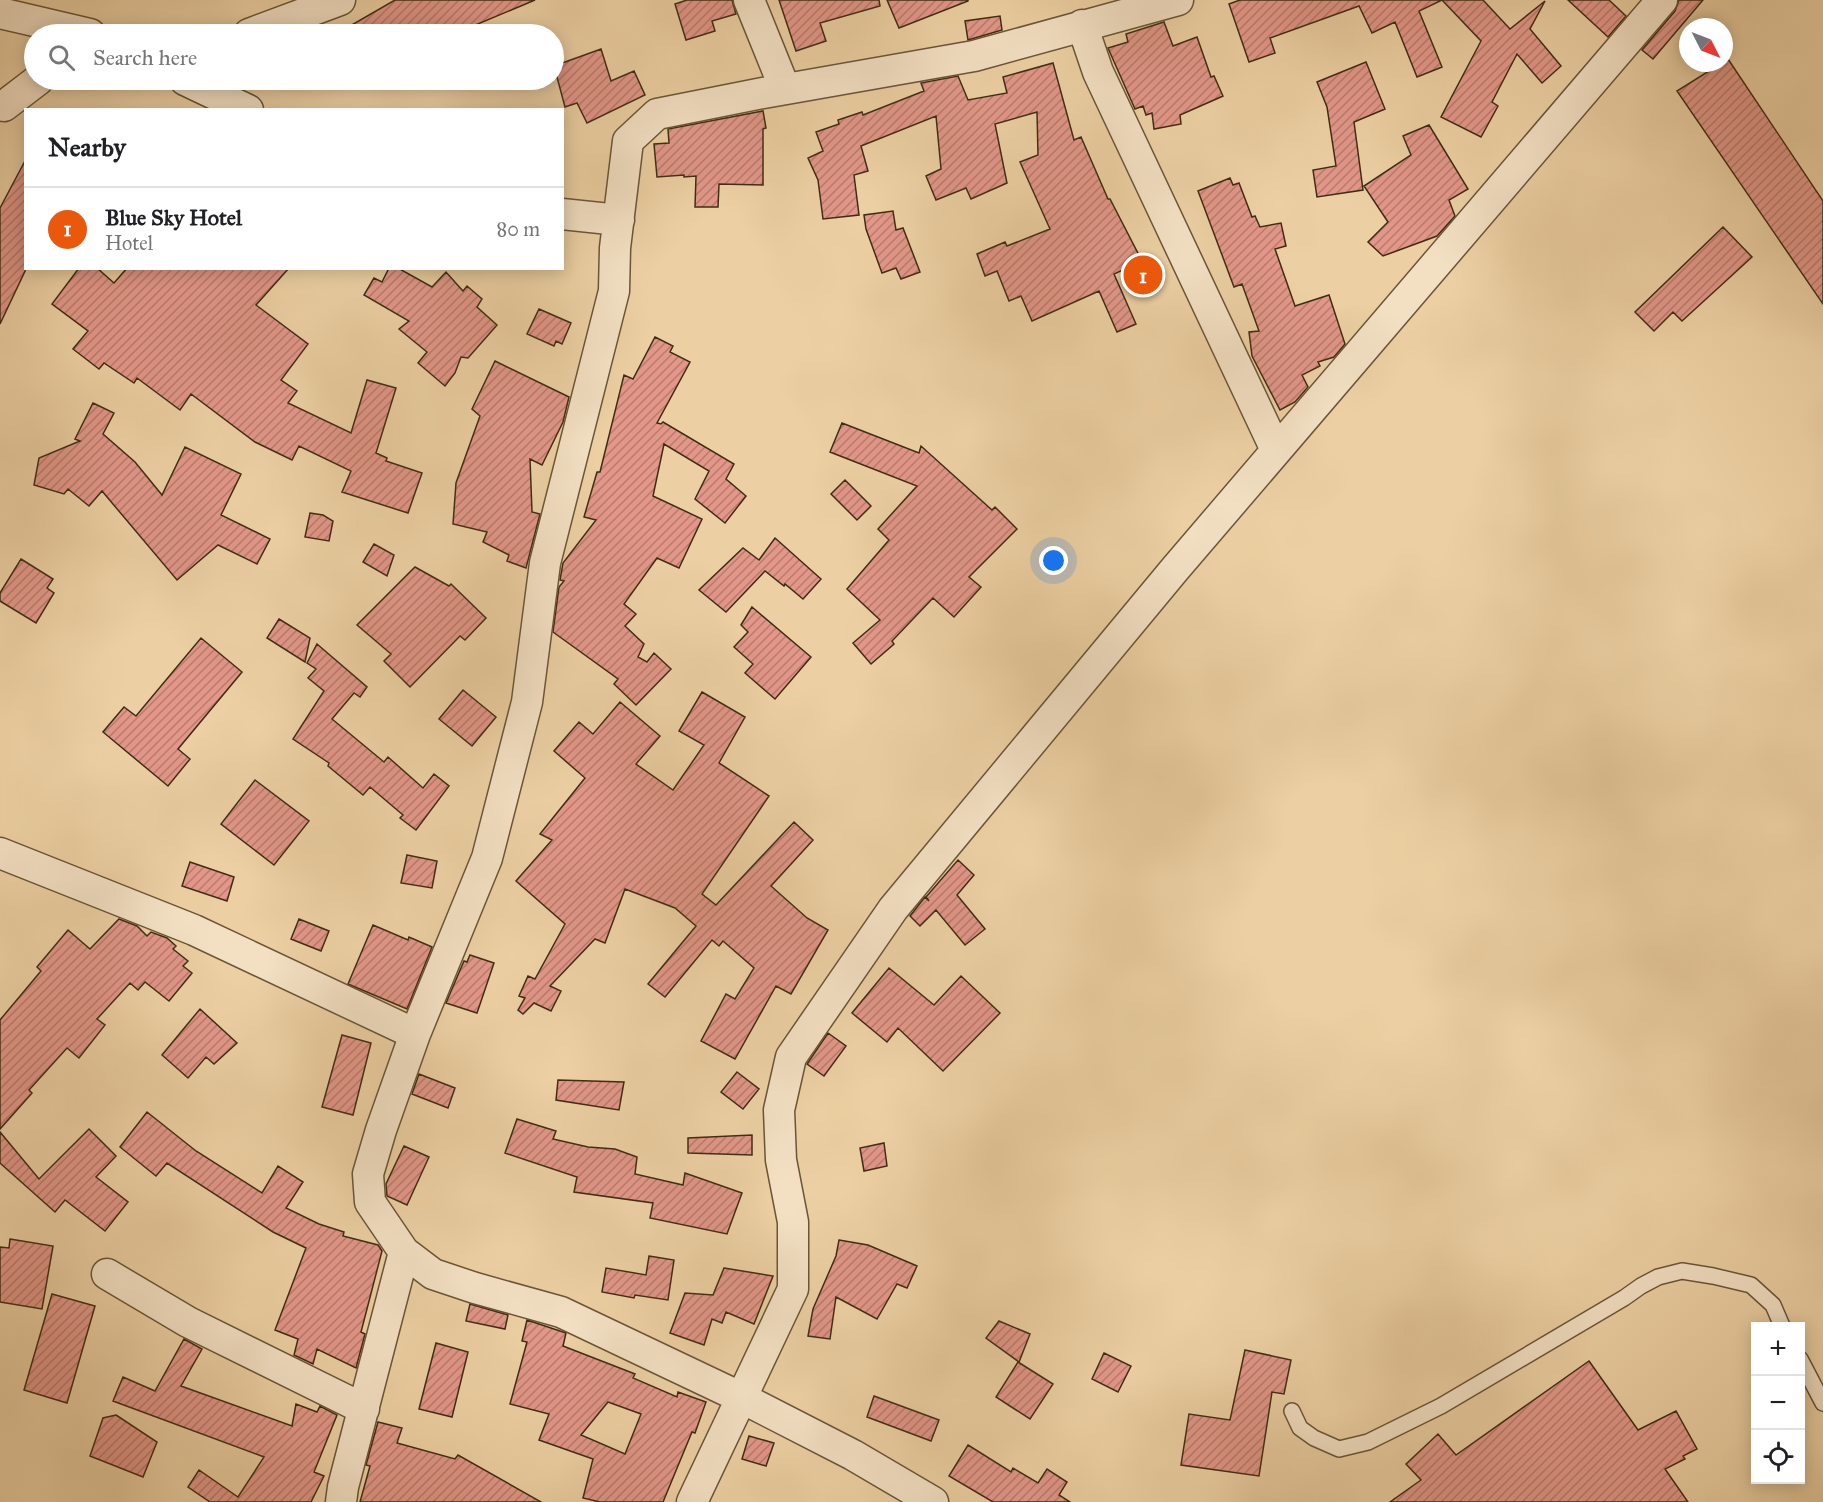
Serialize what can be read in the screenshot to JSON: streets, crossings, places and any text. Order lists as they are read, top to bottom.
{
  "north": "bottom right",
  "page": {
    "search": "Search here",
    "heading": "Nearby",
    "list": [
      {
        "mark": "1",
        "name": "Blue Sky Hotel",
        "note": "Hotel",
        "value": "80 m"
      }
    ],
    "pins": "1",
    "map_buttons": ["+", "−"]
  }
}
